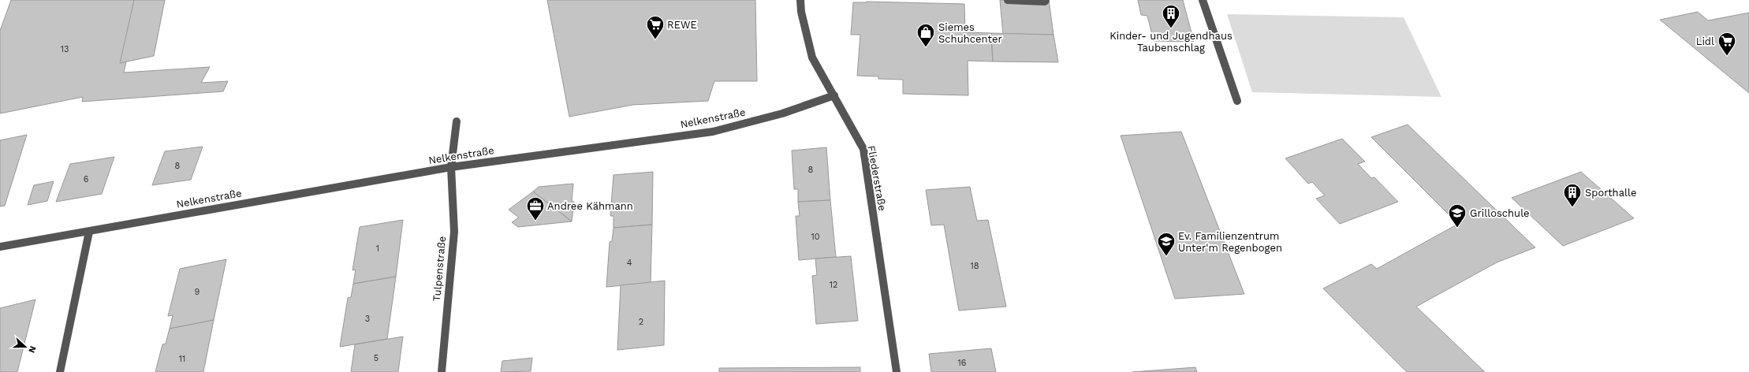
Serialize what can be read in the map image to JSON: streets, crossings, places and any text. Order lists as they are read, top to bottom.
{
  "streets": {
    "street": ["Nelkenstraße", "Fliederstraße", "Tulpenstraße"]
  },
  "crossings": [
    ["Nelkenstraße", "Fliederstraße"],
    ["Nelkenstraße", "Tulpenstraße"]
  ],
  "places": {
    "building": ["Kinder- und Jugendhaus Taubenschlag", "Sporthalle"],
    "supermarket": ["REWE", "Lidl"],
    "shop": ["Siemes Schuhcenter"],
    "office": ["Andree Kähmann"],
    "school or university": ["Grilloschule", "Ev. Familienzentrum Unter'm Regenbogen"]
  },
  "house_numbers": [
    "13",
    "8",
    "8",
    "6",
    "10",
    "1",
    "4",
    "18",
    "12",
    "9",
    "3",
    "2",
    "5",
    "11",
    "16"
  ],
  "north": "right"
}
